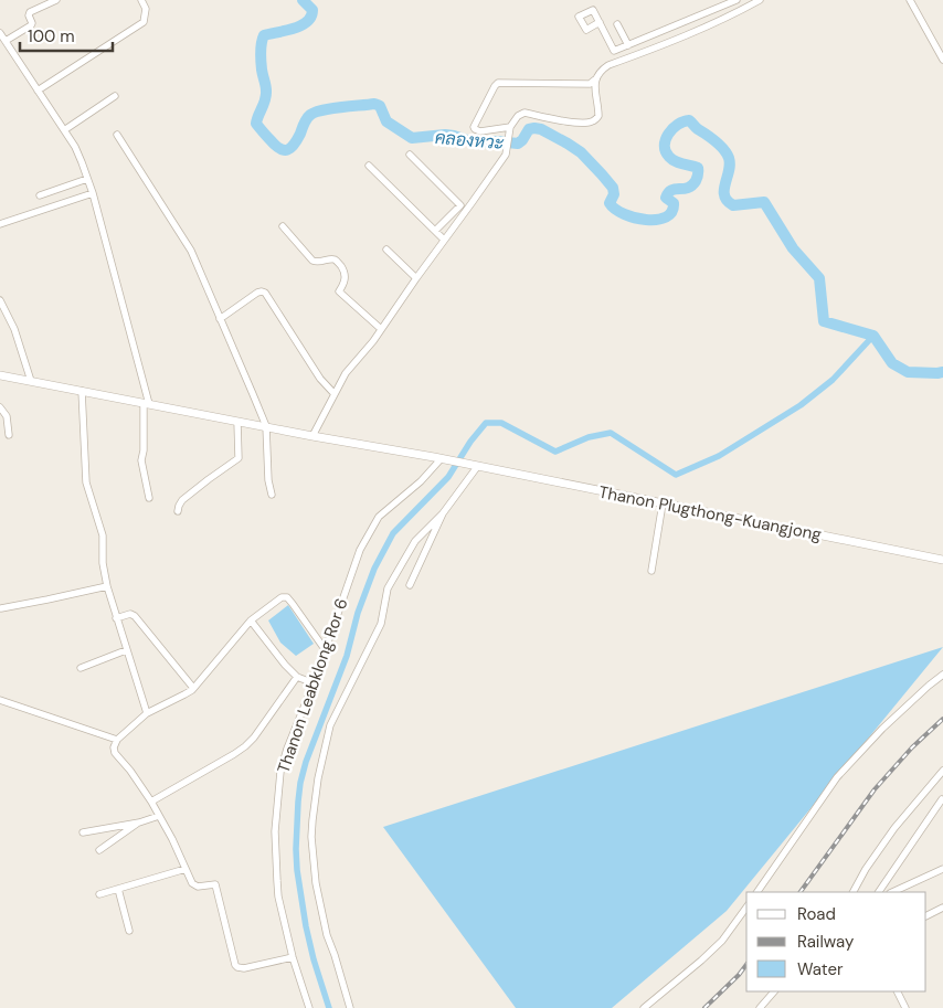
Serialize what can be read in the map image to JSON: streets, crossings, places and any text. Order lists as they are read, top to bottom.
{
  "streets": {
    "street": ["Thanon Plugthong-Kuangjong", "Thanon Leabklong Ror 6"]
  },
  "crossings": [
    ["Thanon Plugthong-Kuangjong", "Thanon Leabklong Ror 6"]
  ],
  "water": ["คลองหวะ"],
  "legend": ["Road", "Railway", "Water"],
  "scale_bar": "100 m"
}
